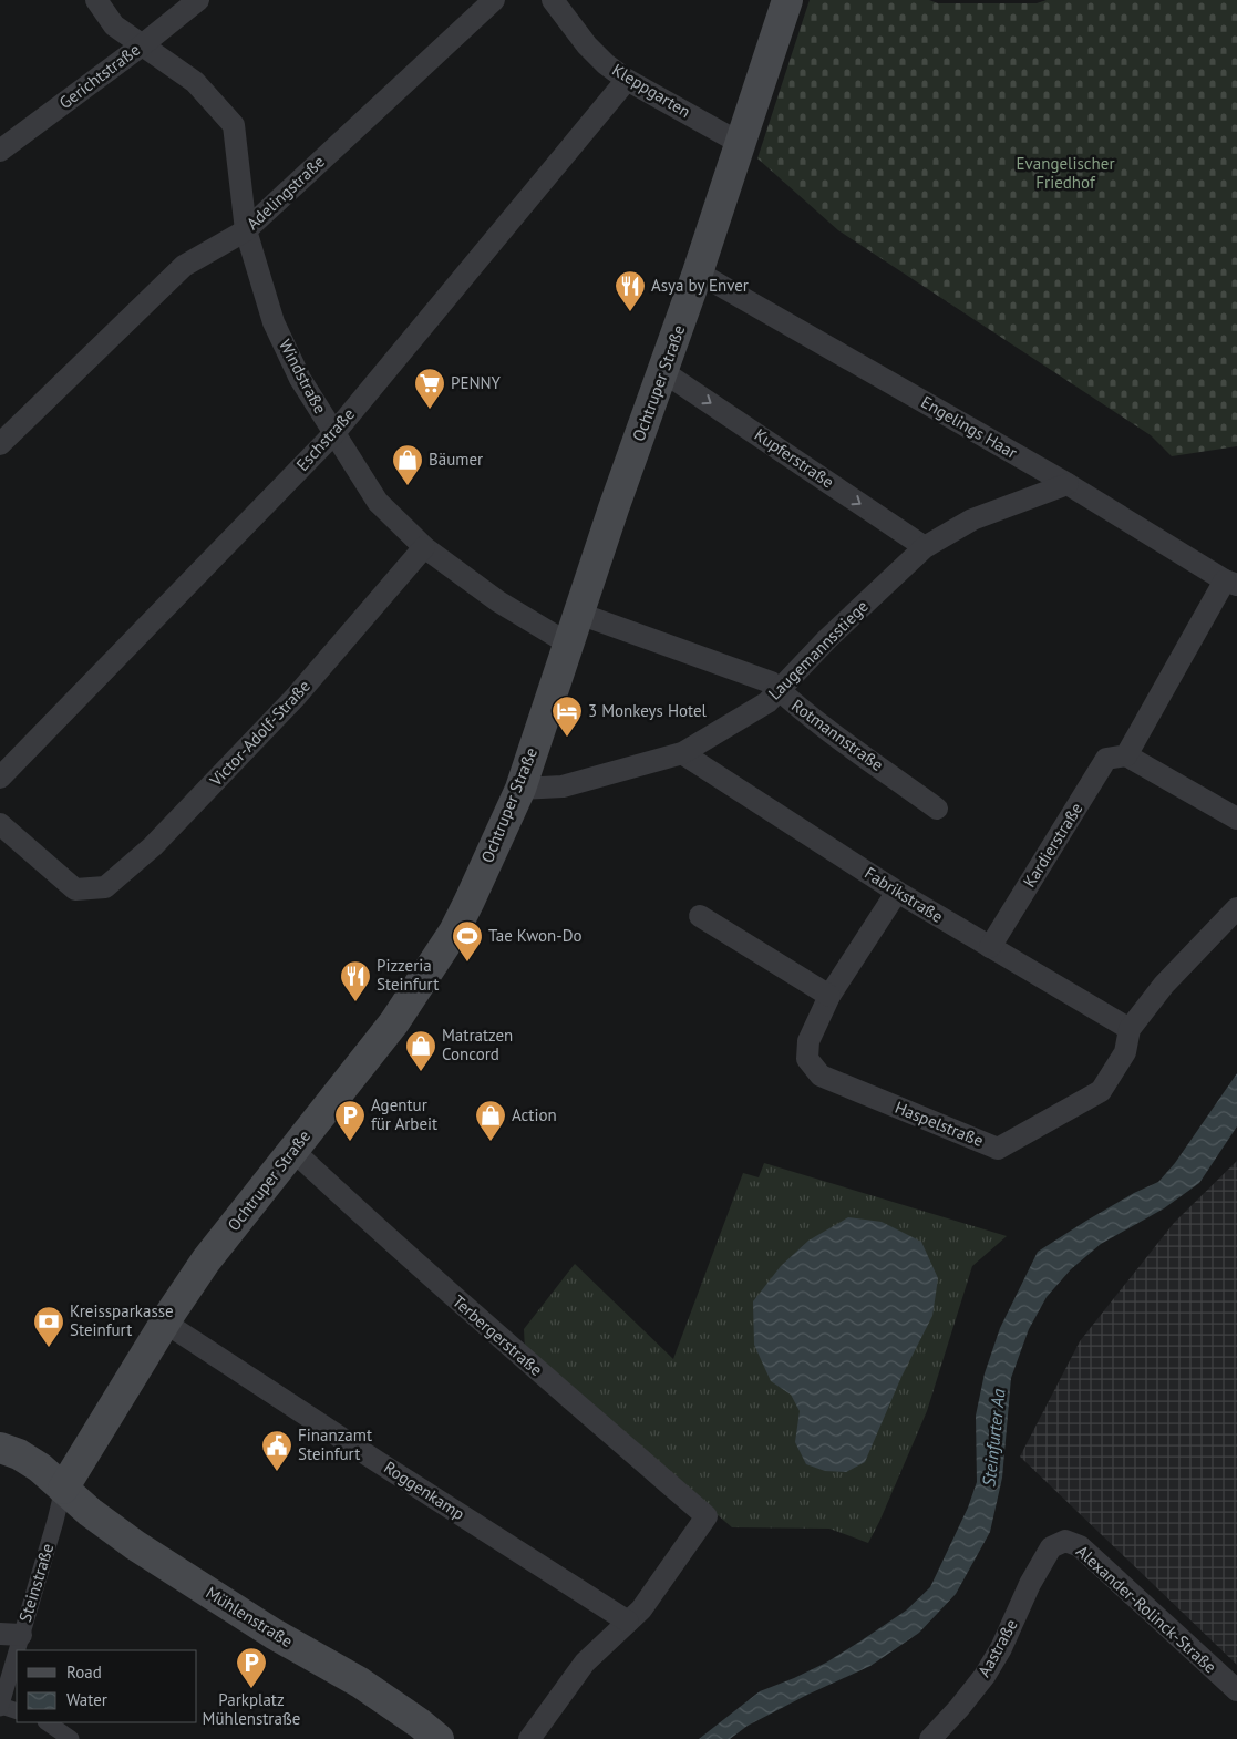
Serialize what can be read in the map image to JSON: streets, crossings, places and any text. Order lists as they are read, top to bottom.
{
  "streets": {
    "main road": ["Ochtruper Straße", "Mühlenstraße"],
    "street": [
      "Gerichtstraße",
      "Kleppgarten",
      "Adelingstraße",
      "Windstraße",
      "Engelings Haar",
      "Eschstraße",
      "Kupferstraße",
      "Laugemannsstiege",
      "Victor-Adolf-Straße",
      "Rotmannstraße",
      "Kardierstraße",
      "Fabrikstraße",
      "Haspelstraße",
      "Terbergerstraße",
      "Roggenkamp",
      "Steinstraße",
      "Alexander-Rolinck-Straße",
      "Aastraße"
    ]
  },
  "crossings": [
    ["Gerichtstraße", "Windstraße"],
    ["Kleppgarten", "Ochtruper Straße"],
    ["Kleppgarten", "Eschstraße"],
    ["Adelingstraße", "Windstraße"],
    ["Windstraße", "Ochtruper Straße"],
    ["Windstraße", "Eschstraße"],
    ["Windstraße", "Victor-Adolf-Straße"],
    ["Ochtruper Straße", "Engelings Haar"],
    ["Ochtruper Straße", "Kupferstraße"],
    ["Ochtruper Straße", "Laugemannsstiege"],
    ["Ochtruper Straße", "Rotmannstraße"],
    ["Ochtruper Straße", "Terbergerstraße"],
    ["Ochtruper Straße", "Roggenkamp"],
    ["Ochtruper Straße", "Steinstraße"],
    ["Ochtruper Straße", "Mühlenstraße"],
    ["Engelings Haar", "Laugemannsstiege"],
    ["Kupferstraße", "Laugemannsstiege"],
    ["Laugemannsstiege", "Rotmannstraße"],
    ["Laugemannsstiege", "Fabrikstraße"],
    ["Kardierstraße", "Fabrikstraße"],
    ["Fabrikstraße", "Haspelstraße"],
    ["Terbergerstraße", "Roggenkamp"],
    ["Steinstraße", "Mühlenstraße"],
    ["Alexander-Rolinck-Straße", "Aastraße"]
  ],
  "one_way": ["Kupferstraße"],
  "water": ["Steinfurter Aa"],
  "parks": ["Evangelischer Friedhof"],
  "places": {
    "restaurant": ["Asya by Enver", "Pizzeria Steinfurt"],
    "supermarket": ["PENNY"],
    "shop": ["Bäumer", "Matratzen Concord", "Action"],
    "hotel": ["3 Monkeys Hotel"],
    "sports": ["Tae Kwon-Do"],
    "parking": ["Agentur für Arbeit", "Parkplatz Mühlenstraße"],
    "bank": ["Kreissparkasse Steinfurt"],
    "public building": ["Finanzamt Steinfurt"]
  },
  "legend": ["Road", "Water"]
}
